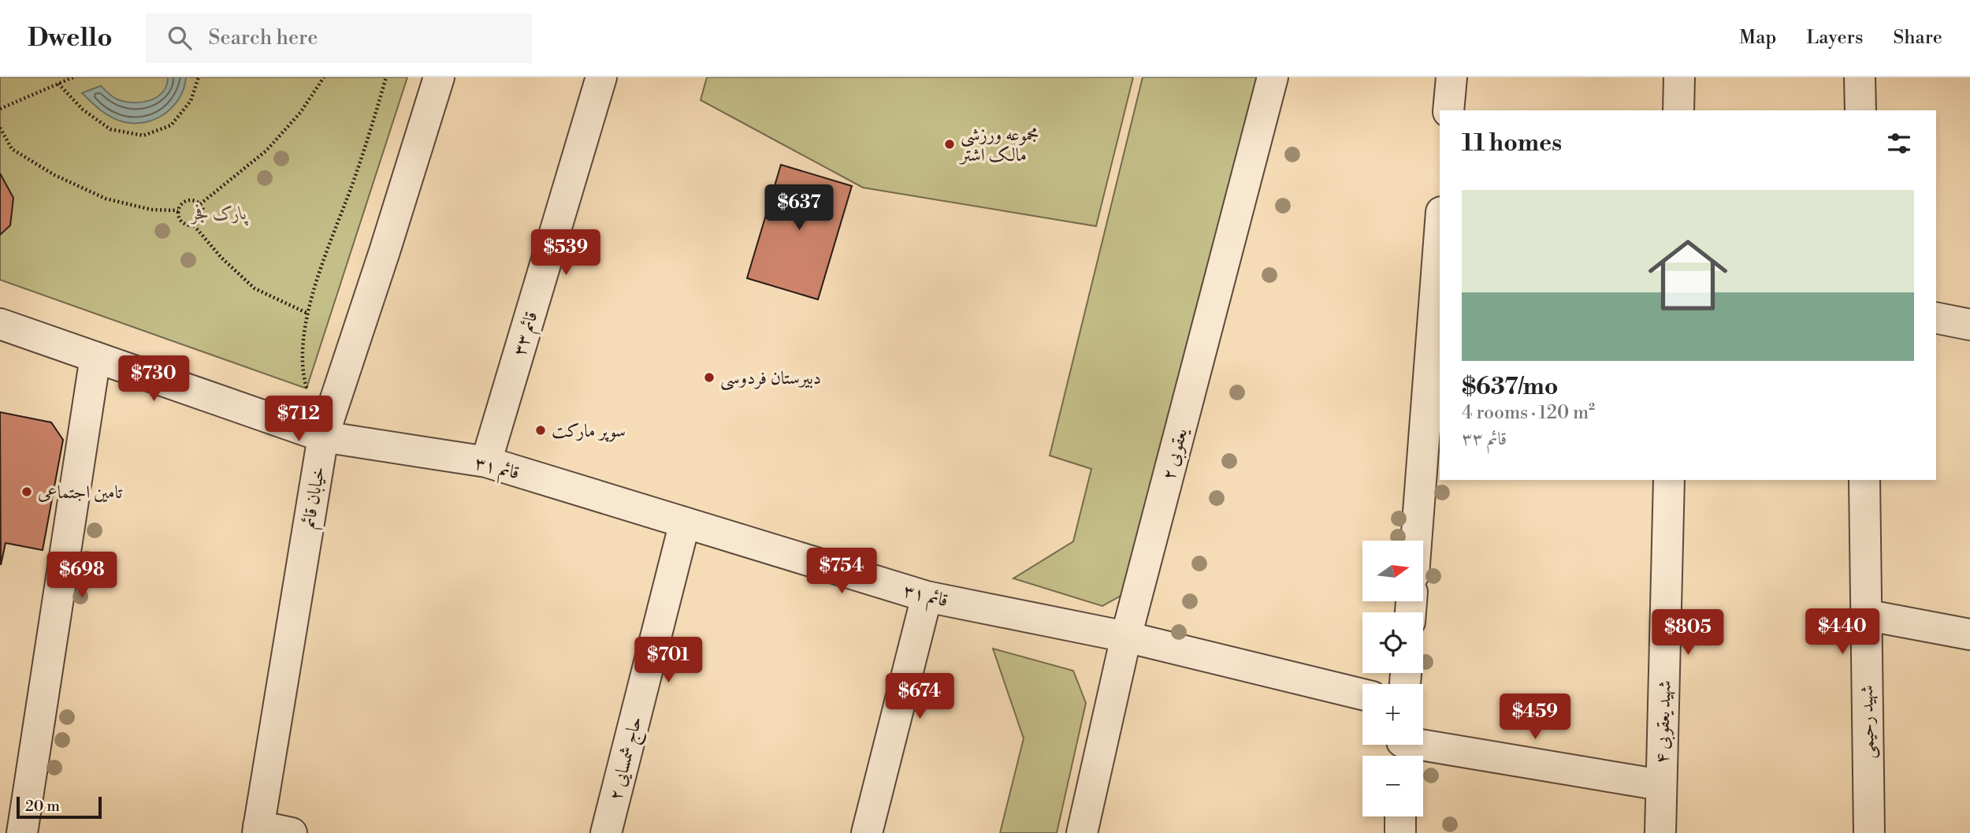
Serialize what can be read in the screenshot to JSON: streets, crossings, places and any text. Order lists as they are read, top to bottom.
{
  "streets": {
    "street": [
      "قائم ۳۳",
      "یعقوبی ۲",
      "قائم ۳۱",
      "خیابان قائم",
      "شهید یعقوبی ۴",
      "شهید رحیمی",
      "حاج شمسایی ۲"
    ]
  },
  "crossings": [
    ["قائم ۳۳", "قائم ۳۱"],
    ["یعقوبی ۲", "قائم ۳۱"],
    ["قائم ۳۱", "خیابان قائم"],
    ["قائم ۳۱", "حاج شمسایی ۲"]
  ],
  "parks": ["پارک فجر"],
  "places": [
    "مجموعه ورزشی مالک اشتر",
    "دبیرستان فردوسی",
    "سوپر مارکت",
    "تامین اجتماعی"
  ],
  "scale_bar": "20 m",
  "north": "right",
  "page": {
    "header": "Dwello",
    "search": "Search here",
    "nav": ["Map", "Layers", "Share"],
    "heading": "11 homes",
    "list": [
      {
        "name": "$637/mo",
        "note": "4 rooms · 120 m² · قائم ۳۳"
      }
    ],
    "price": [
      "$637",
      "$539",
      "$730",
      "$712",
      "$754",
      "$698",
      "$440",
      "$805",
      "$701",
      "$674",
      "$459"
    ],
    "map_buttons": ["+", "−"],
    "scale": "20 m"
  }
}
